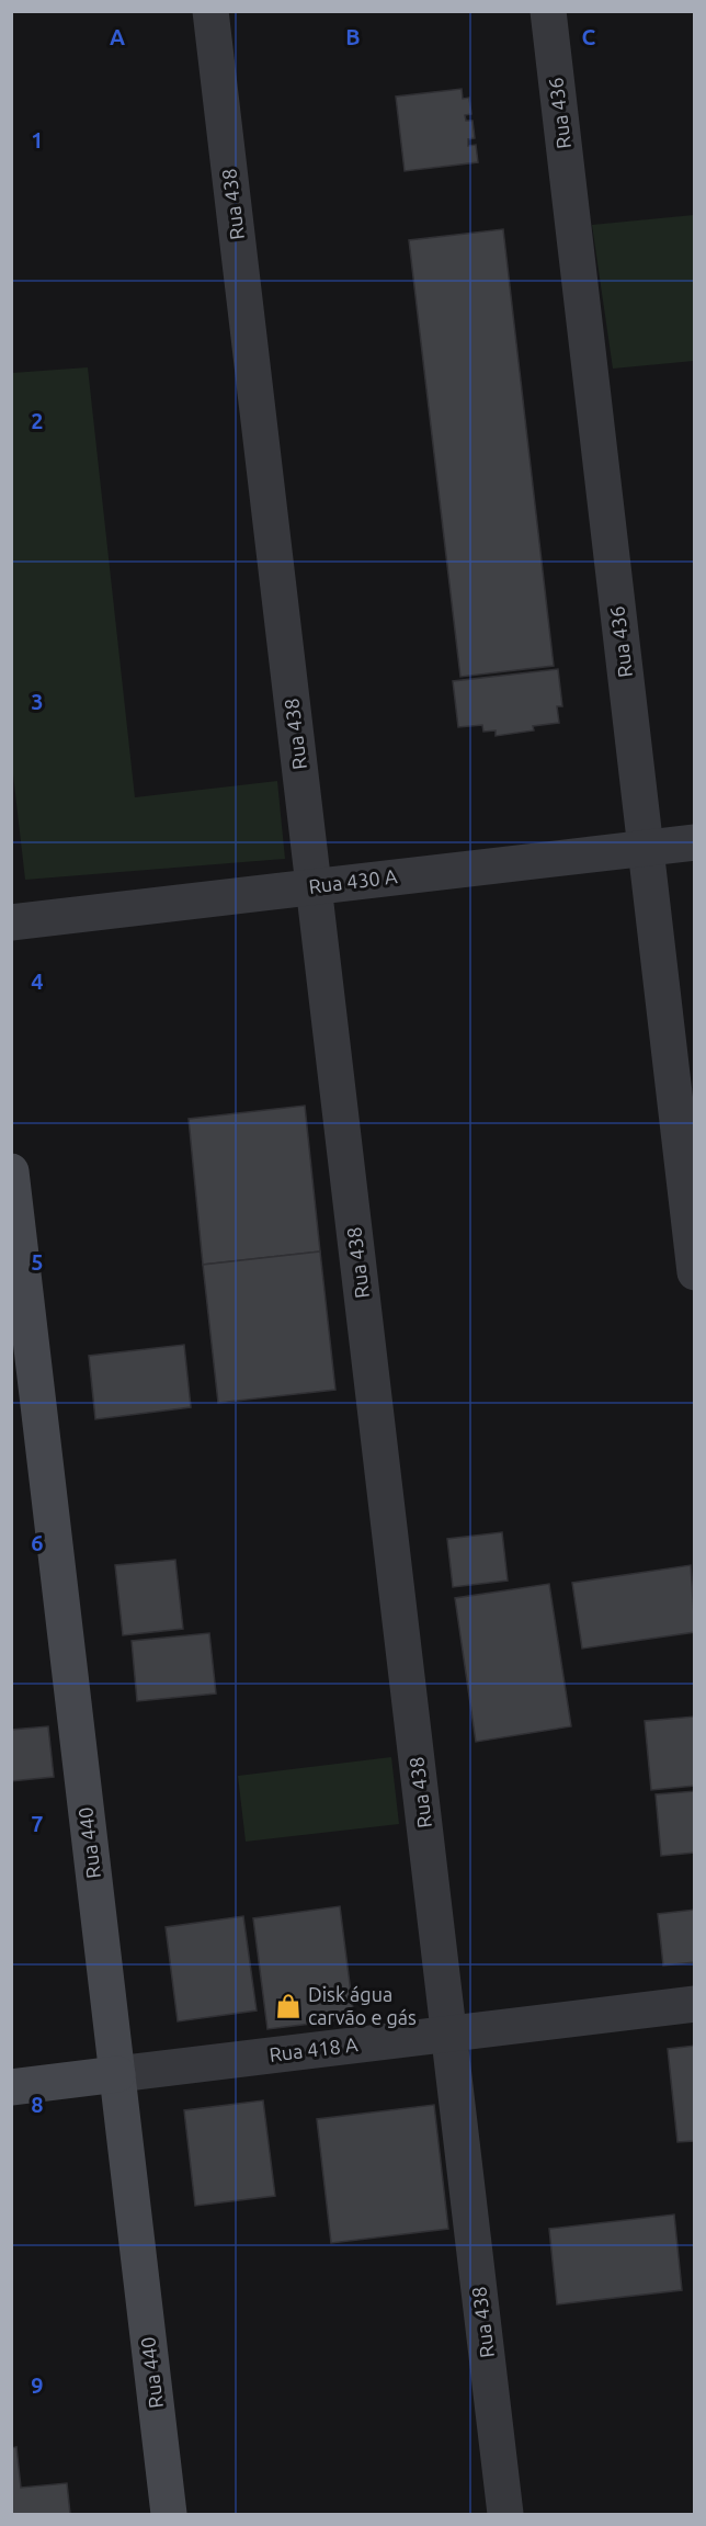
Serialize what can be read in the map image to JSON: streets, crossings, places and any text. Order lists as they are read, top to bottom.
{
  "streets": {
    "main road": ["Rua 440", "Rua 418 A"],
    "street": ["Rua 436", "Rua 438", "Rua 430 A"]
  },
  "crossings": [
    ["Rua 436", "Rua 430 A"],
    ["Rua 438", "Rua 430 A"],
    ["Rua 438", "Rua 418 A"],
    ["Rua 440", "Rua 418 A"]
  ],
  "places": {
    "shop": ["Disk água carvão e gás"]
  },
  "grid": {
    "columns": ["A", "B", "C"],
    "rows": [
      "1",
      "2",
      "3",
      "4",
      "5",
      "6",
      "7",
      "8",
      "9"
    ]
  }
}
